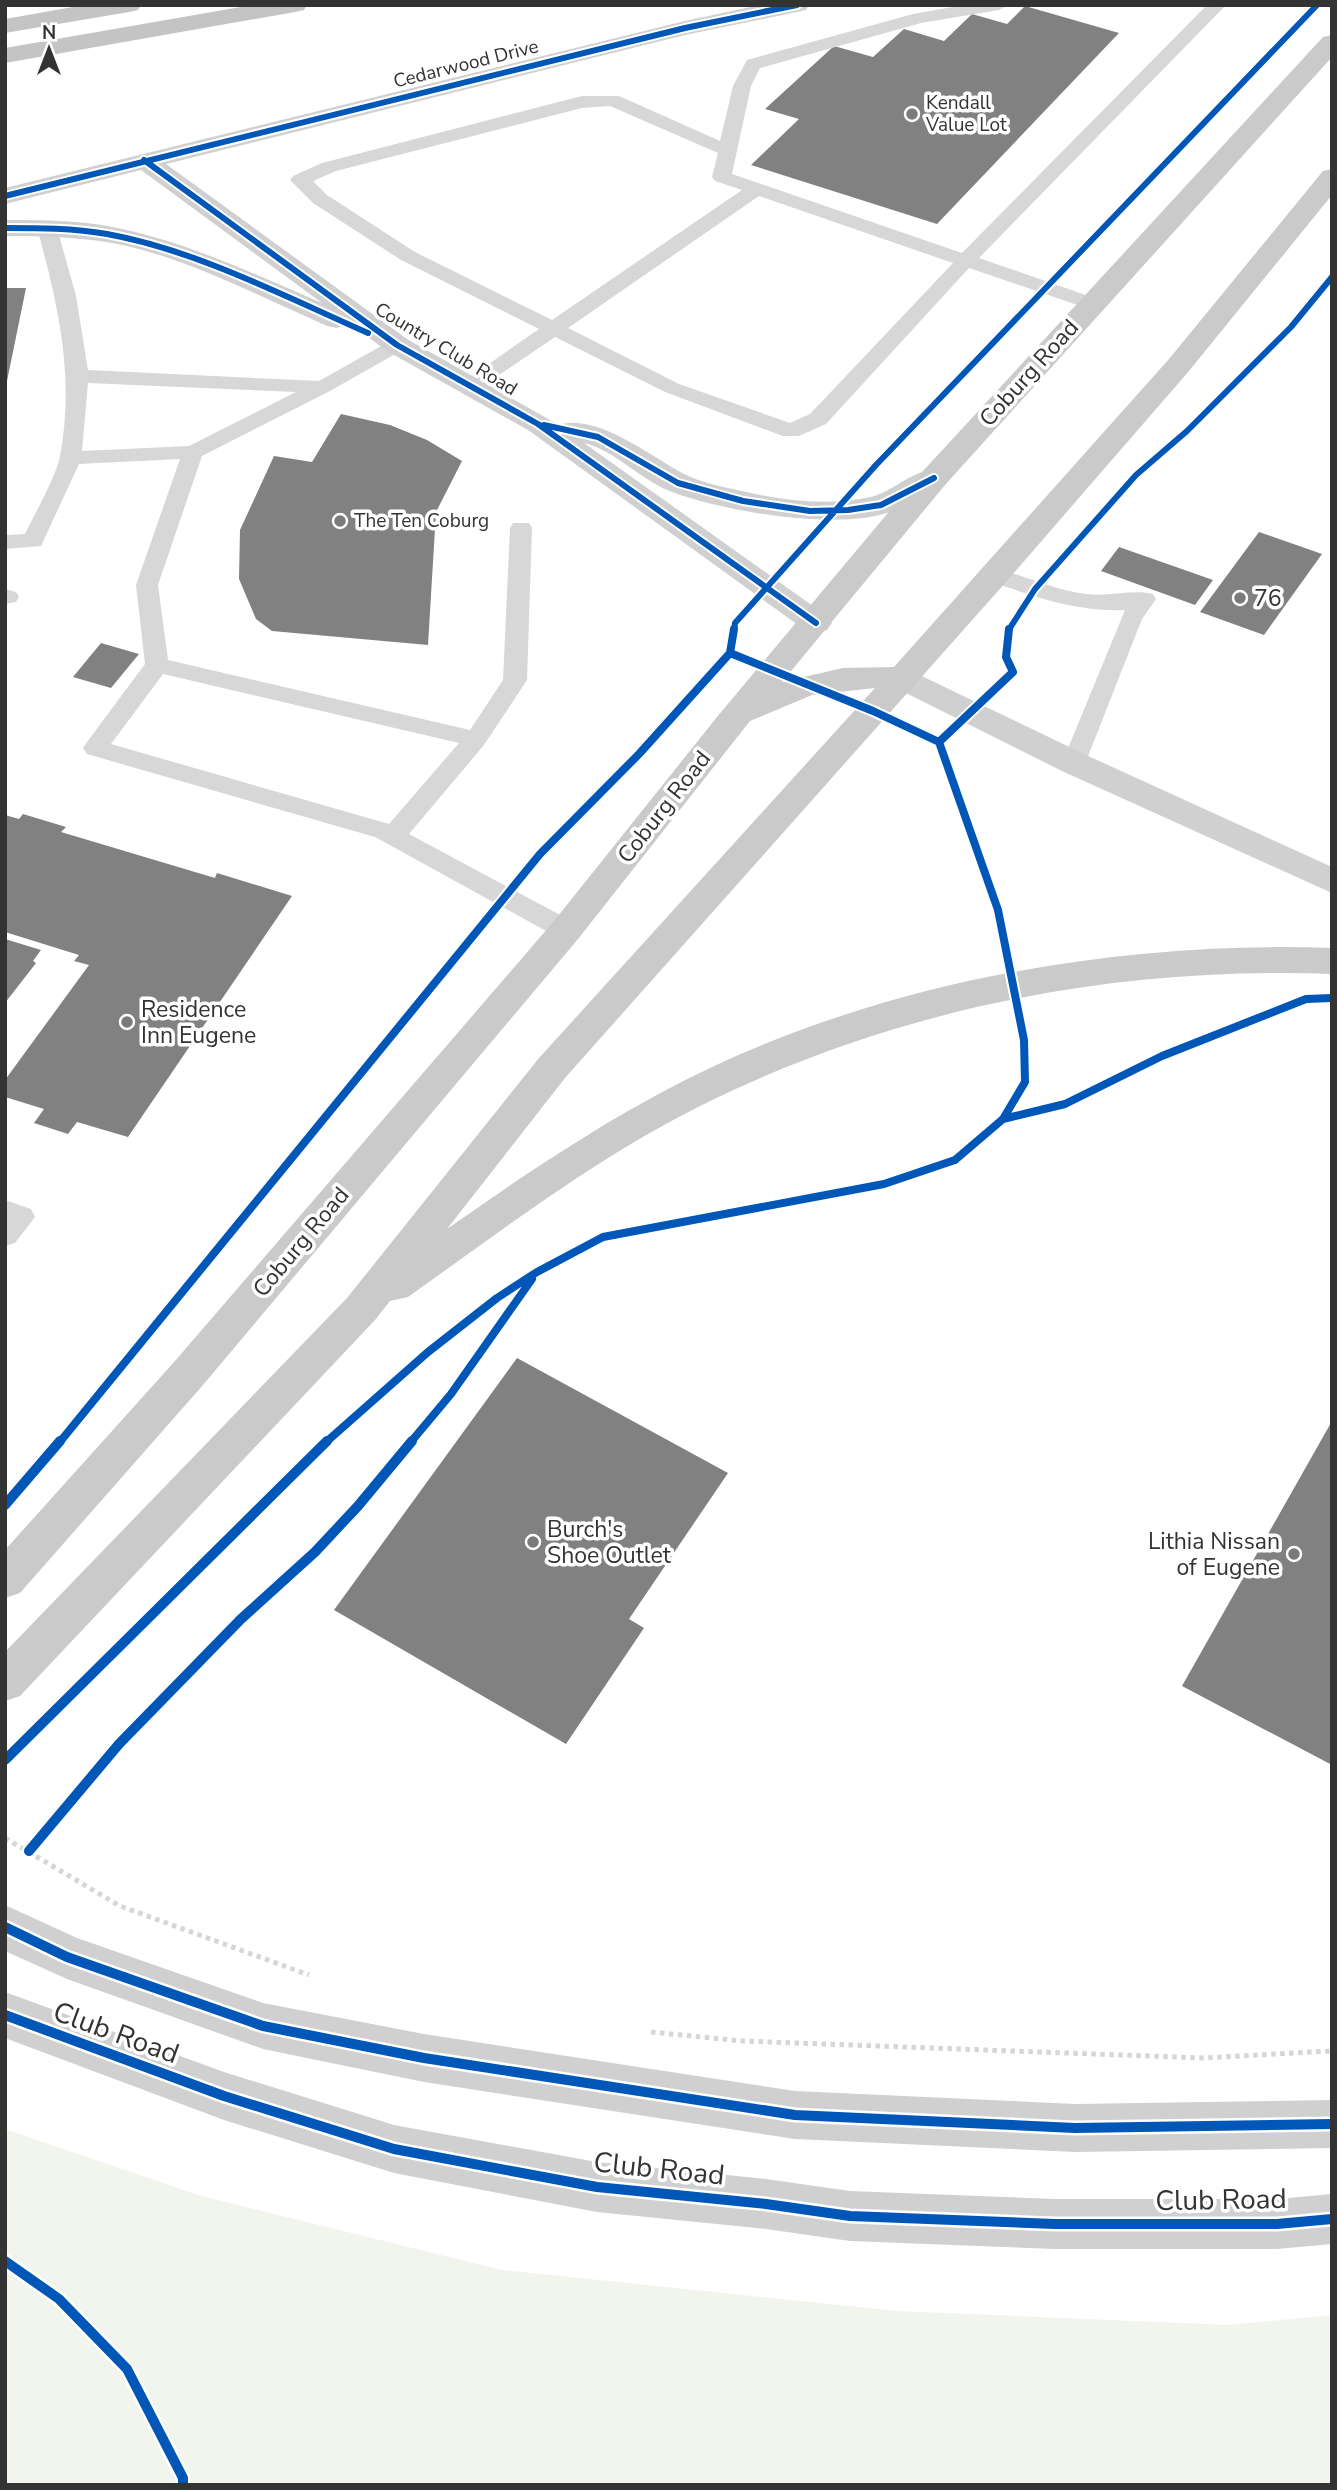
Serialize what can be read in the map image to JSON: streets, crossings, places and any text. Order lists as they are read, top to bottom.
{
  "streets": {
    "main road": [
      "Cedarwood Drive",
      "Country Club Road",
      "Coburg Road",
      "Club Road"
    ]
  },
  "crossings": [
    ["Cedarwood Drive", "Country Club Road"],
    ["Country Club Road", "Coburg Road"]
  ],
  "places": [
    "Kendall Value Lot",
    "The Ten Coburg",
    "76",
    "Residence Inn Eugene",
    "Burch's Shoe Outlet",
    "Lithia Nissan of Eugene"
  ],
  "north": "top"
}
